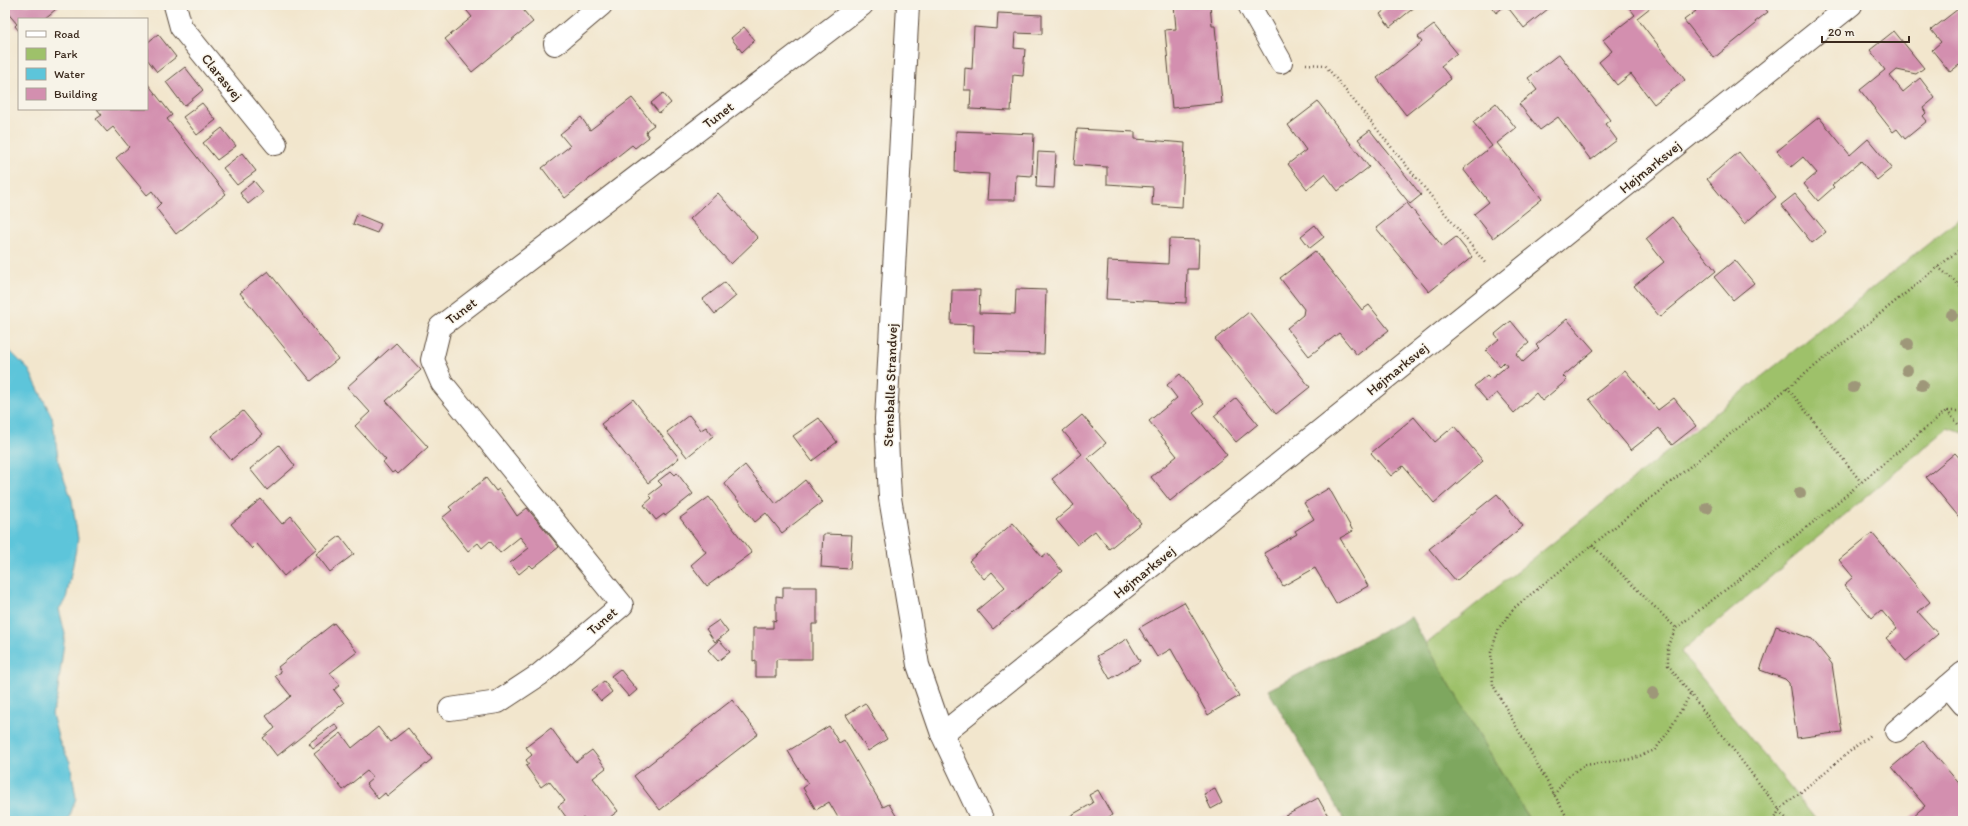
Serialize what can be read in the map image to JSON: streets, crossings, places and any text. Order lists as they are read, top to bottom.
{
  "streets": {
    "street": [
      "Clarasvej",
      "Tunet",
      "Højmarksvej",
      "Stensballe Strandvej"
    ]
  },
  "crossings": [
    ["Højmarksvej", "Stensballe Strandvej"]
  ],
  "legend": [
    "Road",
    "Park",
    "Water",
    "Building"
  ],
  "scale_bar": "20 m"
}
